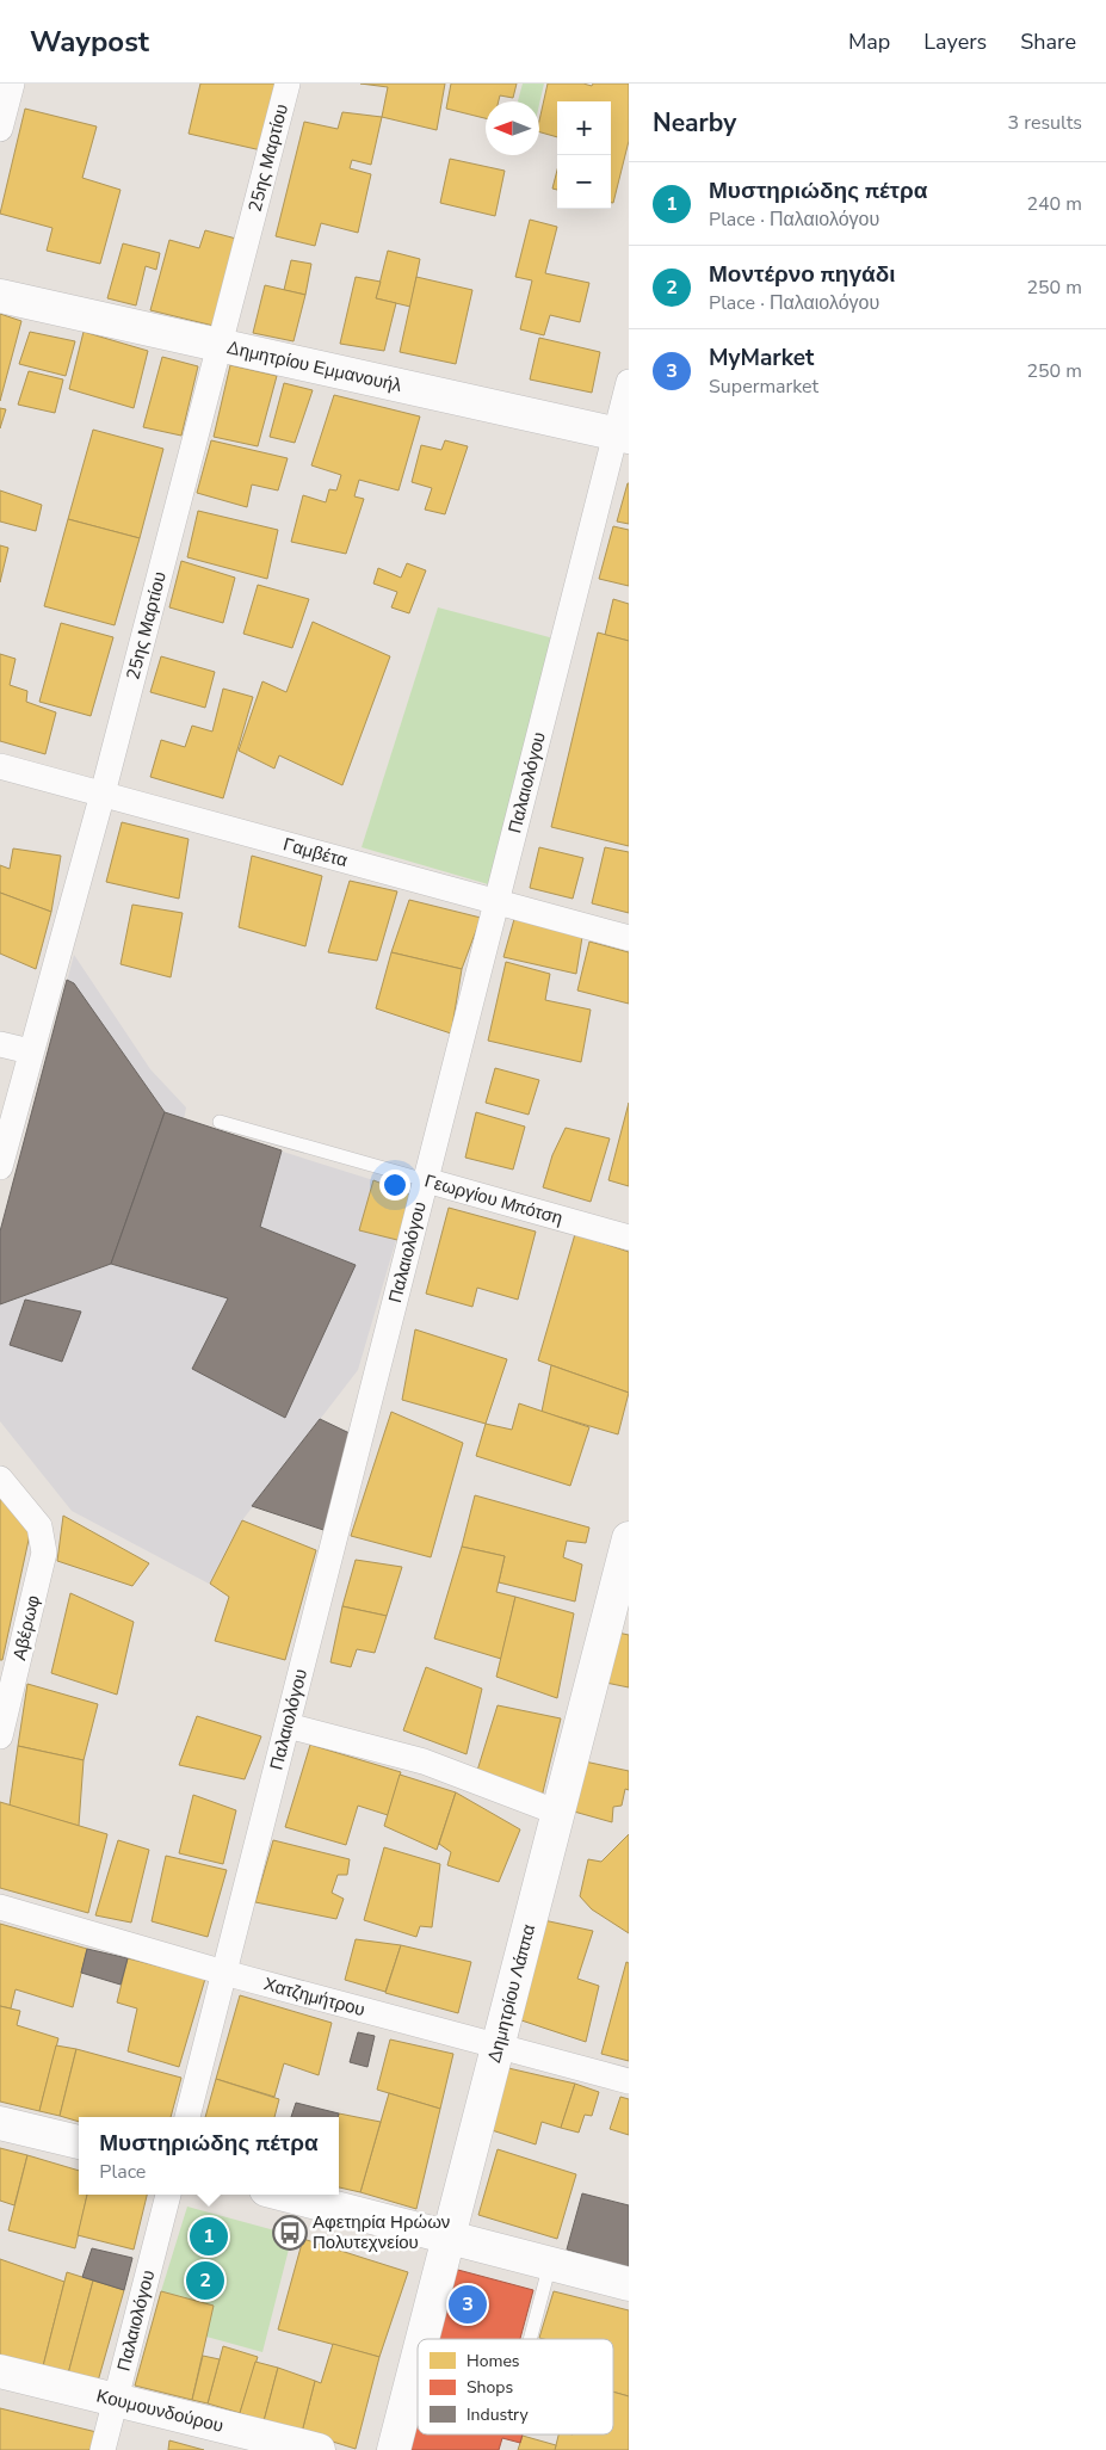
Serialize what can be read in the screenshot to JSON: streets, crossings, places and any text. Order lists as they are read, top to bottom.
{
  "streets": {
    "street": [
      "25ης Μαρτίου",
      "Δημητρίου Εμμανουήλ",
      "Παλαιολόγου",
      "Γαμβέτα",
      "Γεωργίου Μπότση",
      "Αβέρωφ",
      "Δημητρίου Λάππα",
      "Χατζημήτρου",
      "Κουμουνδούρου"
    ]
  },
  "crossings": [
    ["25ης Μαρτίου", "Δημητρίου Εμμανουήλ"],
    ["25ης Μαρτίου", "Γαμβέτα"],
    ["Δημητρίου Εμμανουήλ", "Παλαιολόγου"],
    ["Παλαιολόγου", "Γαμβέτα"],
    ["Παλαιολόγου", "Γεωργίου Μπότση"],
    ["Παλαιολόγου", "Χατζημήτρου"],
    ["Παλαιολόγου", "Κουμουνδούρου"],
    ["Δημητρίου Λάππα", "Χατζημήτρου"]
  ],
  "places": {
    "bus stop": ["Αφετηρία Ηρώων Πολυτεχνείου"]
  },
  "legend": ["Homes", "Shops", "Industry"],
  "north": "left",
  "page": {
    "header": "Waypost",
    "nav": ["Map", "Layers", "Share"],
    "heading": ["Nearby", "3 results"],
    "map_buttons": ["+", "−"],
    "list": [
      {
        "mark": "1",
        "name": "Μυστηριώδης πέτρα",
        "note": "Place · Παλαιολόγου",
        "value": "240 m"
      },
      {
        "mark": "2",
        "name": "Μοντέρνο πηγάδι",
        "note": "Place · Παλαιολόγου",
        "value": "250 m"
      },
      {
        "mark": "3",
        "name": "MyMarket",
        "note": "Supermarket",
        "value": "250 m"
      }
    ],
    "popup": ["Μυστηριώδης πέτρα", "Place"],
    "pins": ["1", "2", "3"]
  }
}
